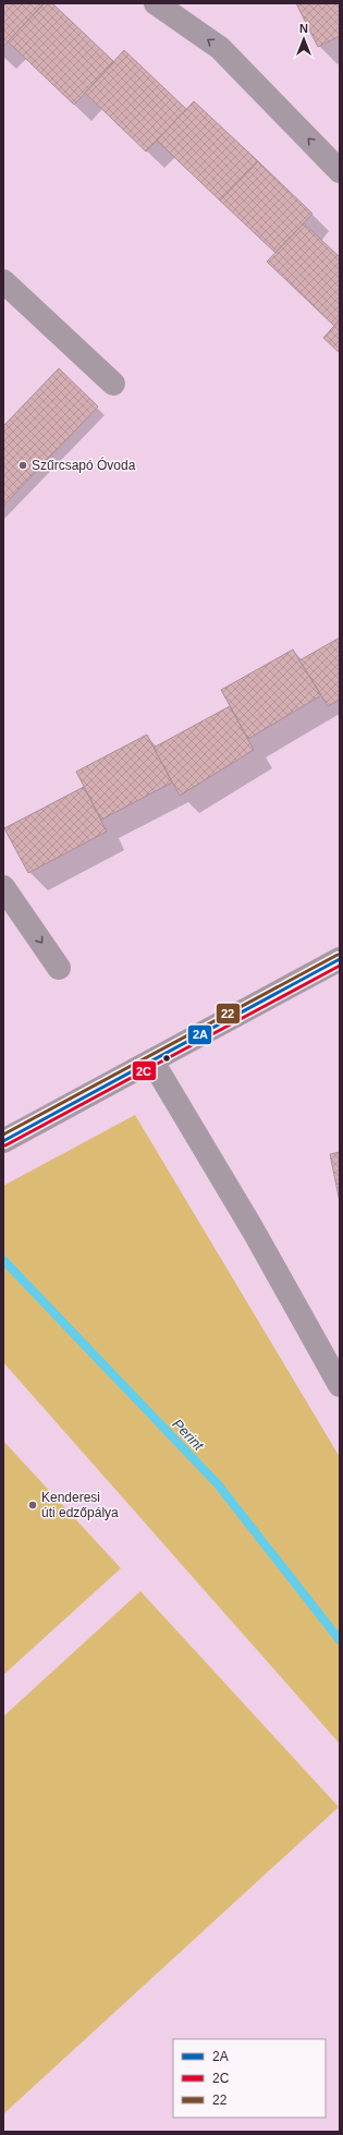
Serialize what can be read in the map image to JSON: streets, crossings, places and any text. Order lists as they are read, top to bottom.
{
  "water": ["Perint"],
  "places": ["Szűrcsapó Óvoda", "Kenderesi úti edzőpálya"],
  "lines": ["transit line 22", "transit line 2A", "transit line 2C"],
  "legend": ["2A", "2C", "22"],
  "north": "top"
}
